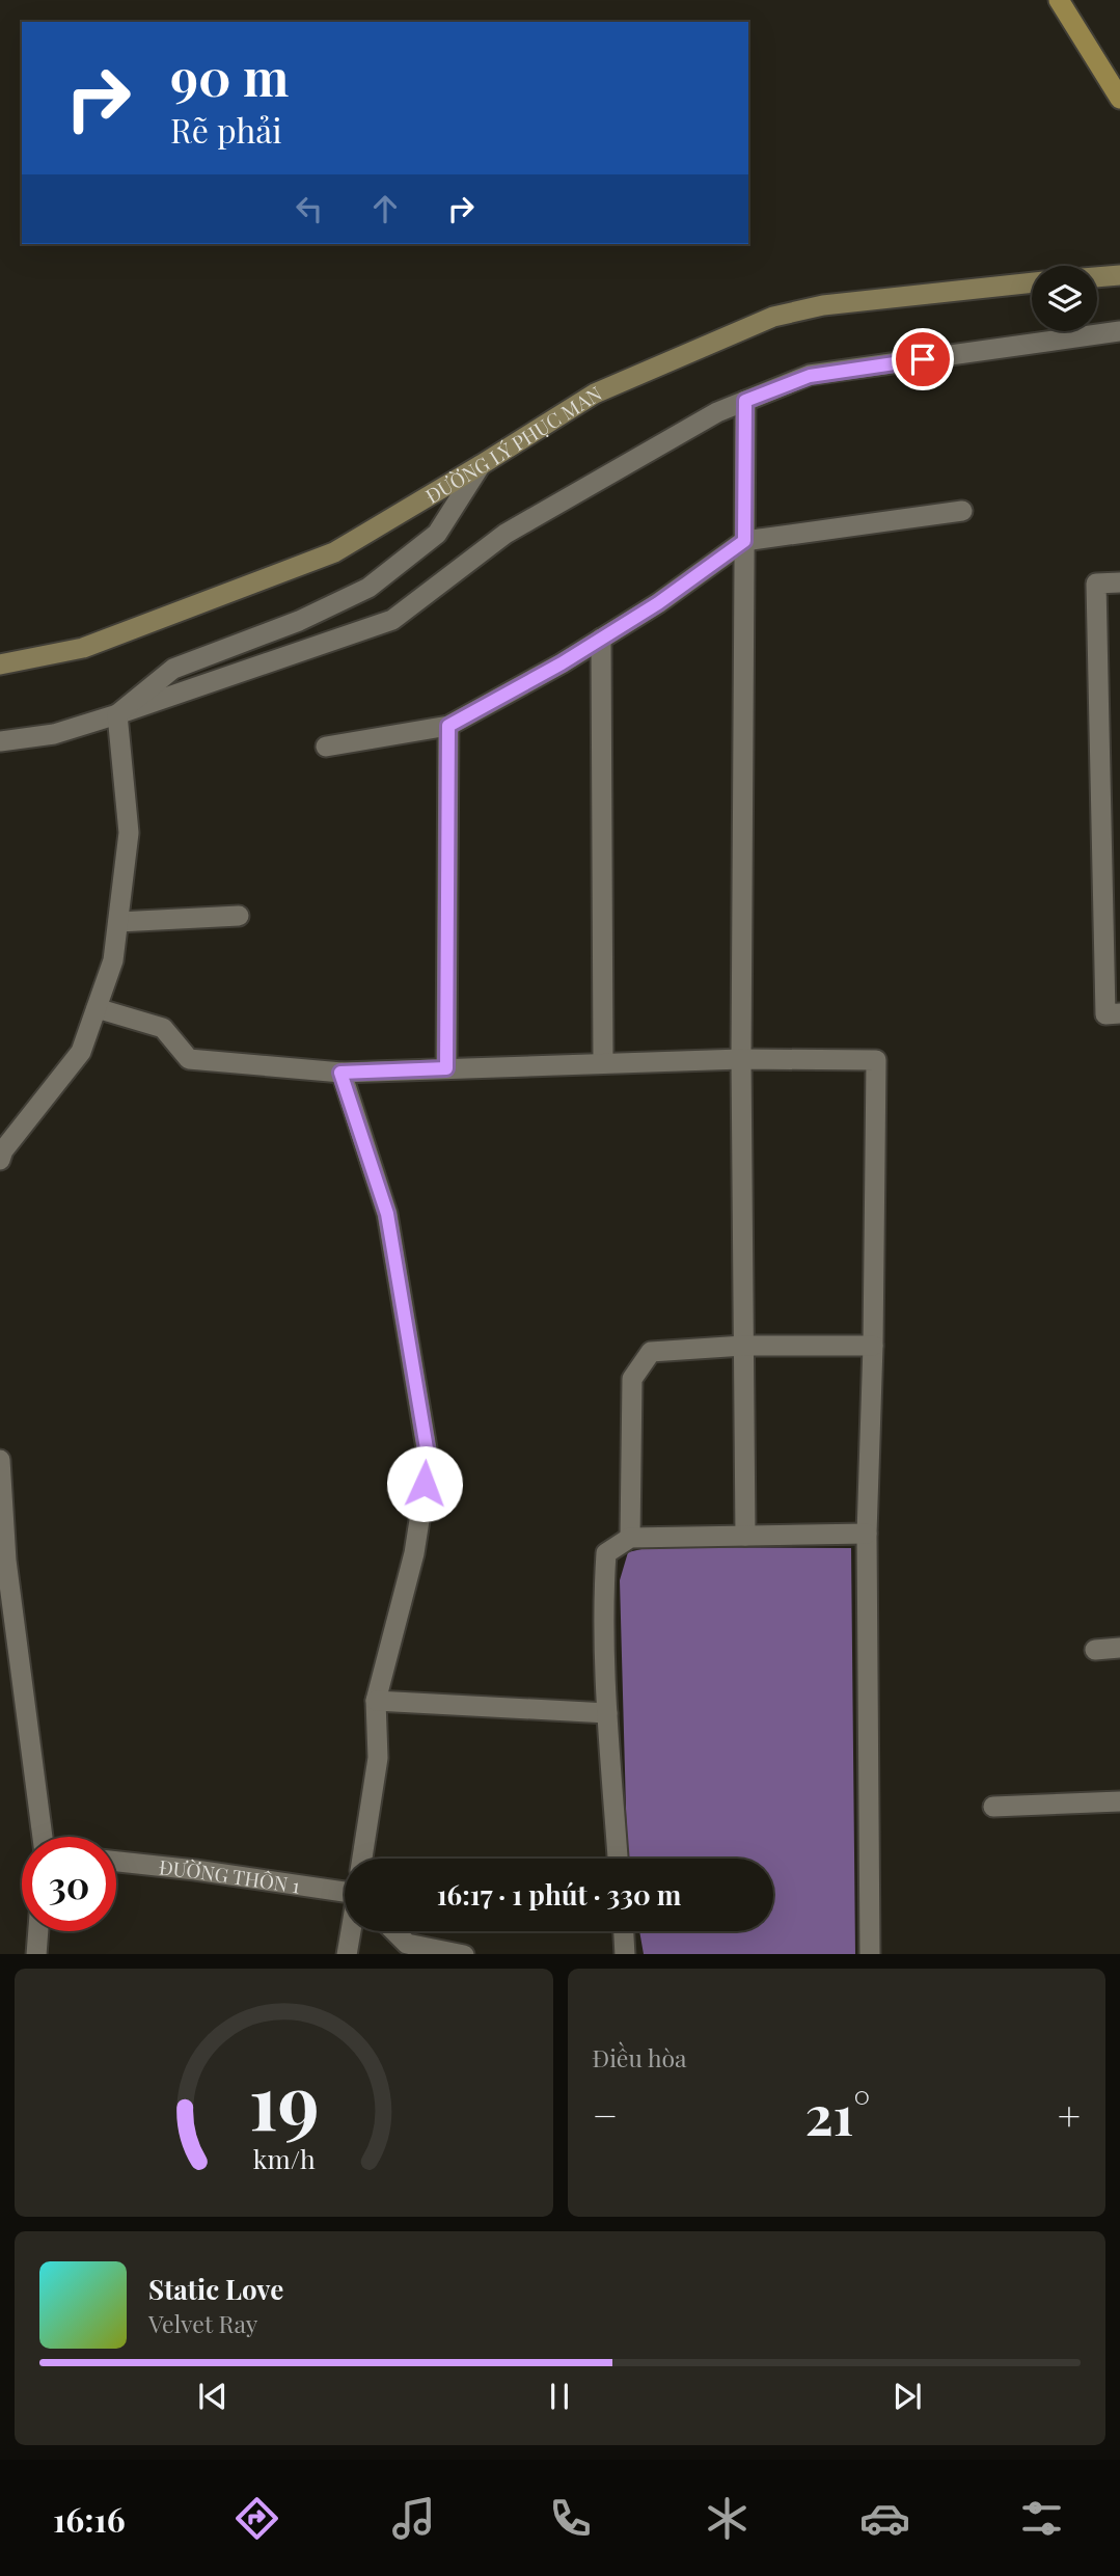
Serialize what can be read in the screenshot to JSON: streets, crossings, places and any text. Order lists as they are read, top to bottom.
{
  "streets": {
    "main road": ["ĐƯỜNG LÝ PHỤC MAN"],
    "street": ["ĐƯỜNG THÔN 1"]
  },
  "page": {
    "turn": ["90 m", "Rẽ phải"],
    "limit": "30",
    "trip": "16:17 · 1 phút · 330 m",
    "tile": "Điều hòa",
    "heat": ["−", "21°", "+"],
    "song": ["Static Love", "Velvet Ray"],
    "tabs": "16:16",
    "gauge": ["19", "km/h"]
  }
}
